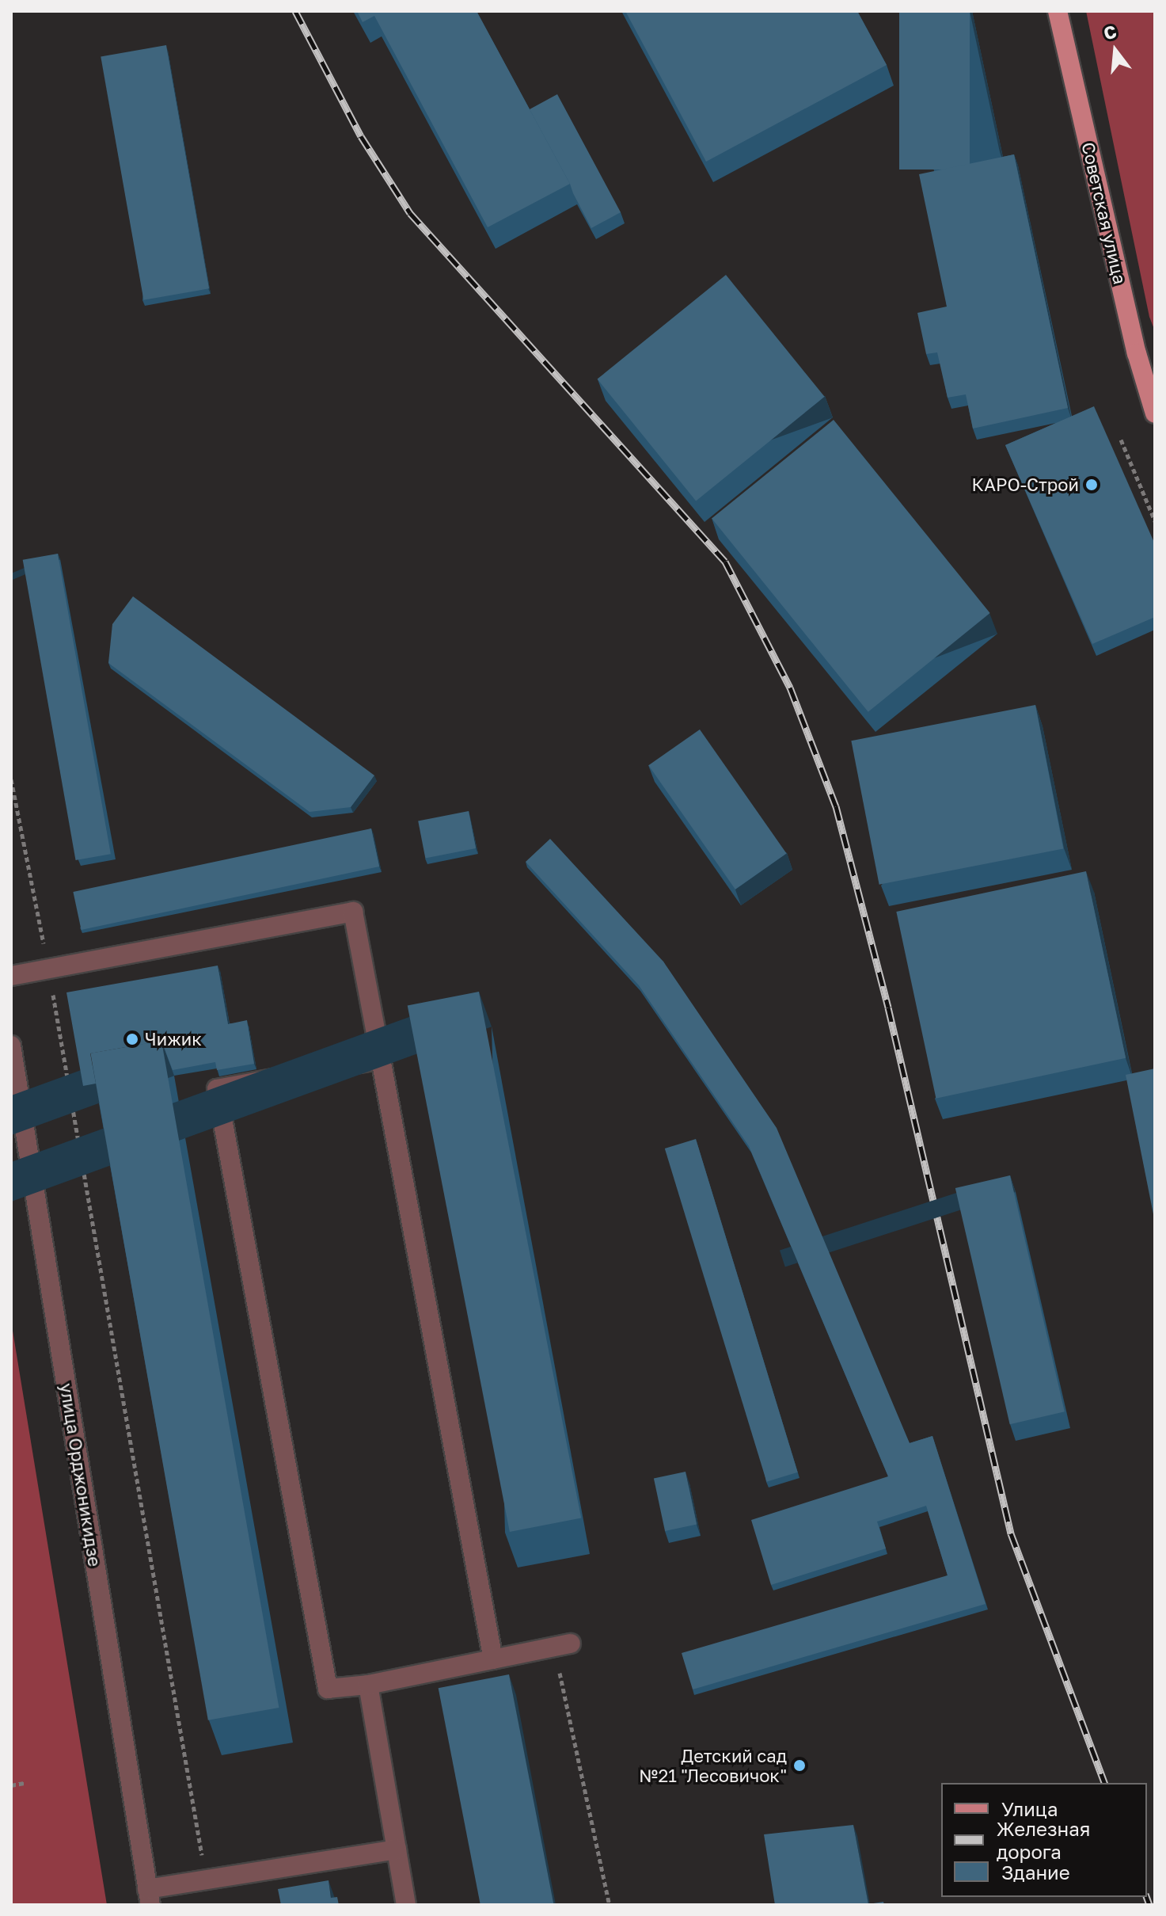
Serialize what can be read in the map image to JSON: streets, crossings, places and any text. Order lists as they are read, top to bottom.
{
  "streets": {
    "main road": ["Советская улица"],
    "street": ["улица Орджоникидзе"]
  },
  "places": ["КАРО-Строй", "Чижик", "Детский сад №21 \"Лесовичок\""],
  "legend": ["Улица", "Железная дорога", "Здание"],
  "north": "top"
}
